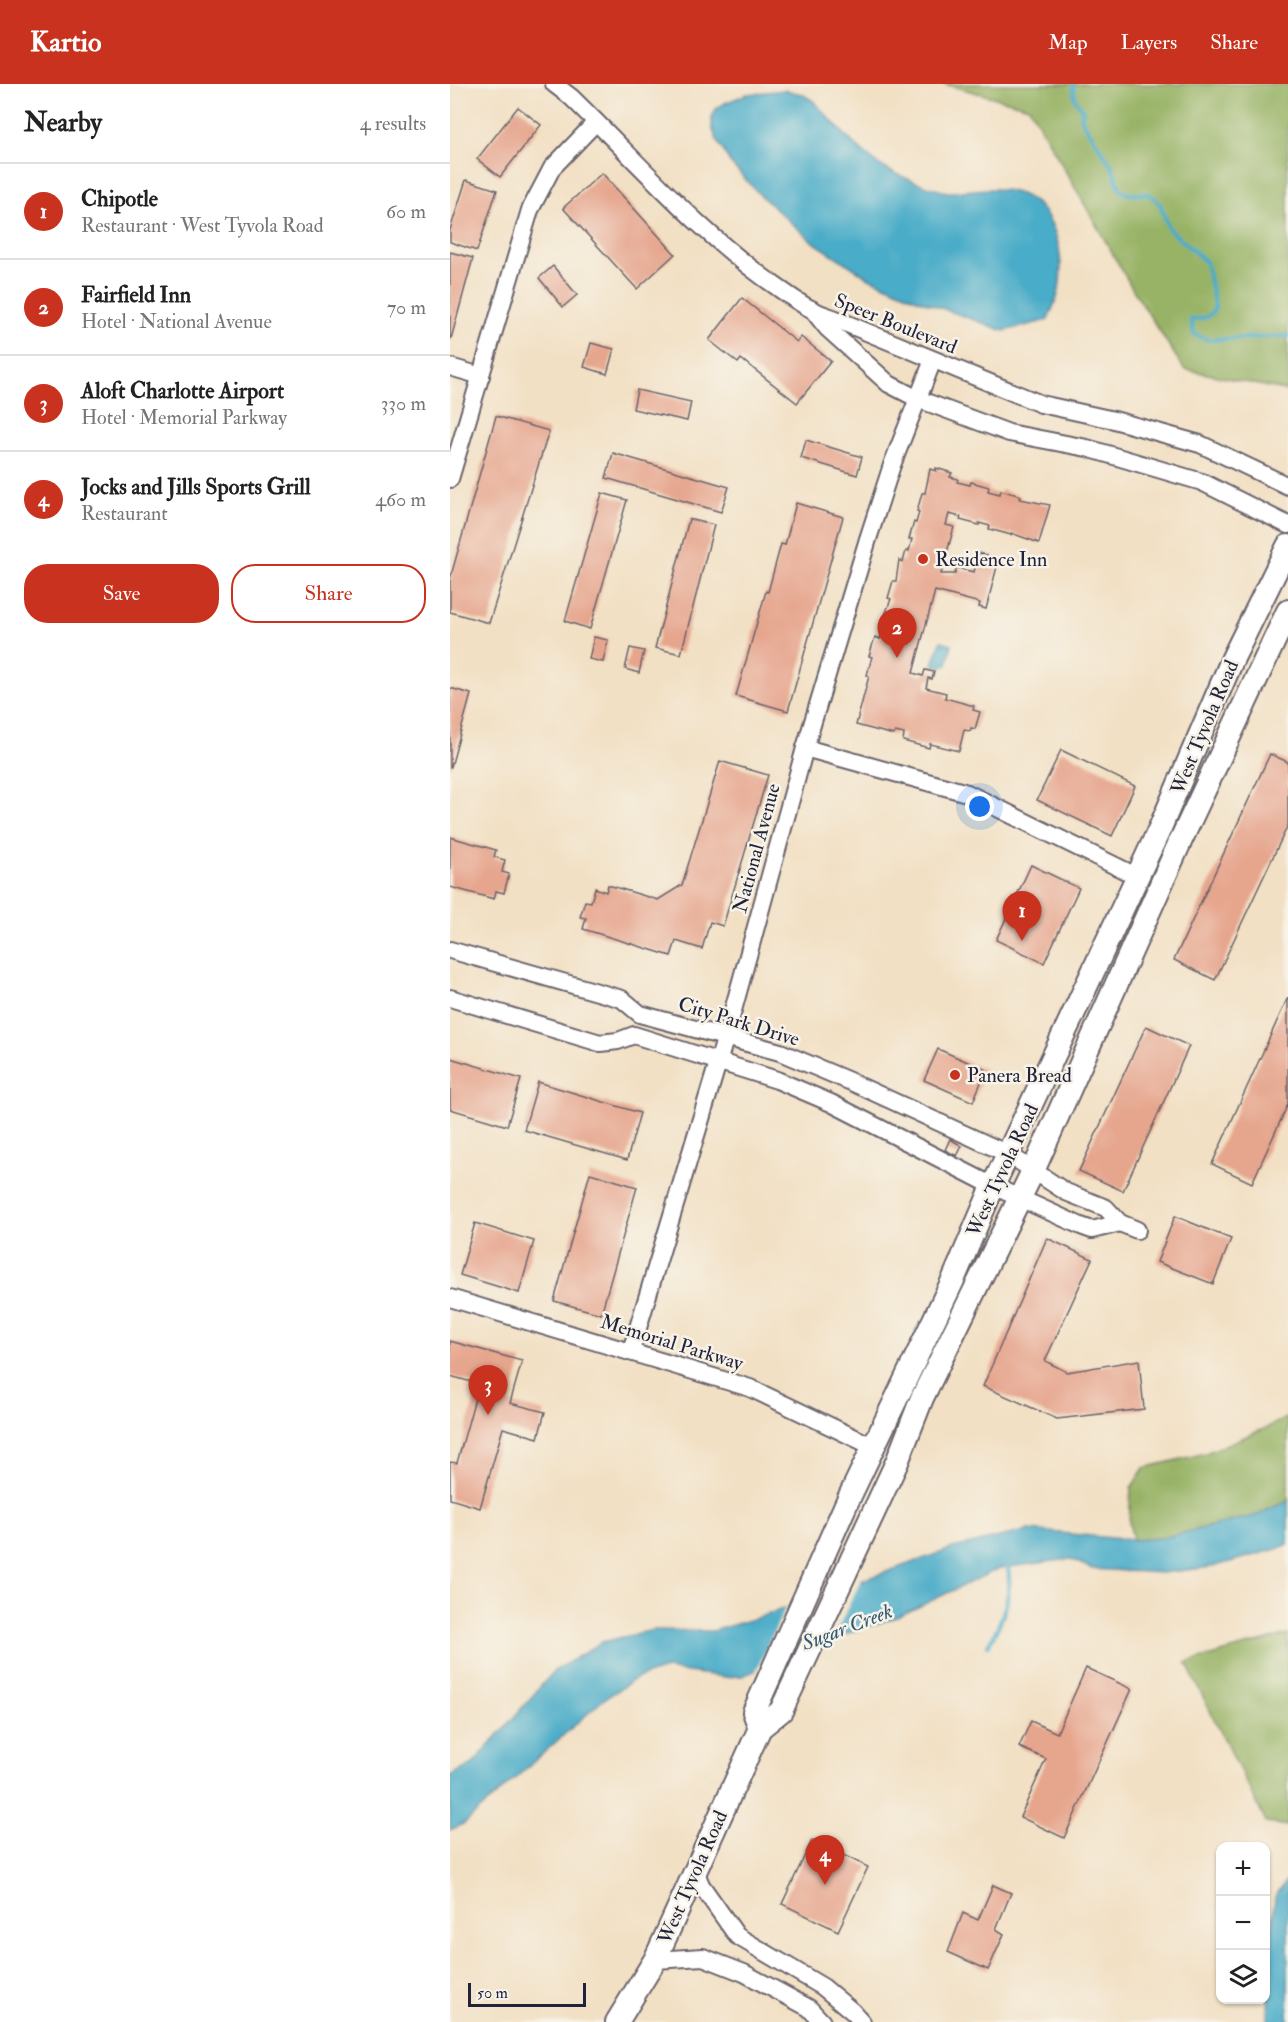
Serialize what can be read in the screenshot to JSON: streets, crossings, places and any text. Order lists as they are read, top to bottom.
{
  "streets": {
    "main road": ["West Tyvola Road"],
    "street": [
      "Speer Boulevard",
      "National Avenue",
      "City Park Drive",
      "Memorial Parkway"
    ]
  },
  "crossings": [
    ["Speer Boulevard", "National Avenue"],
    ["West Tyvola Road", "City Park Drive"],
    ["West Tyvola Road", "Memorial Parkway"],
    ["National Avenue", "City Park Drive"],
    ["National Avenue", "Memorial Parkway"]
  ],
  "water": ["Sugar Creek"],
  "places": ["Residence Inn", "Panera Bread"],
  "scale_bar": "50 m",
  "page": {
    "header": "Kartio",
    "nav": ["Map", "Layers", "Share"],
    "heading": ["Nearby", "4 results"],
    "list": [
      {
        "mark": "1",
        "name": "Chipotle",
        "note": "Restaurant · West Tyvola Road",
        "value": "60 m"
      },
      {
        "mark": "2",
        "name": "Fairfield Inn",
        "note": "Hotel · National Avenue",
        "value": "70 m"
      },
      {
        "mark": "3",
        "name": "Aloft Charlotte Airport",
        "note": "Hotel · Memorial Parkway",
        "value": "330 m"
      },
      {
        "mark": "4",
        "name": "Jocks and Jills Sports Grill",
        "note": "Restaurant",
        "value": "460 m"
      }
    ],
    "buttons": ["Save", "Share"],
    "pins": [
      "2",
      "1",
      "3",
      "4"
    ],
    "map_buttons": ["+", "−"],
    "scale": "50 m"
  }
}
